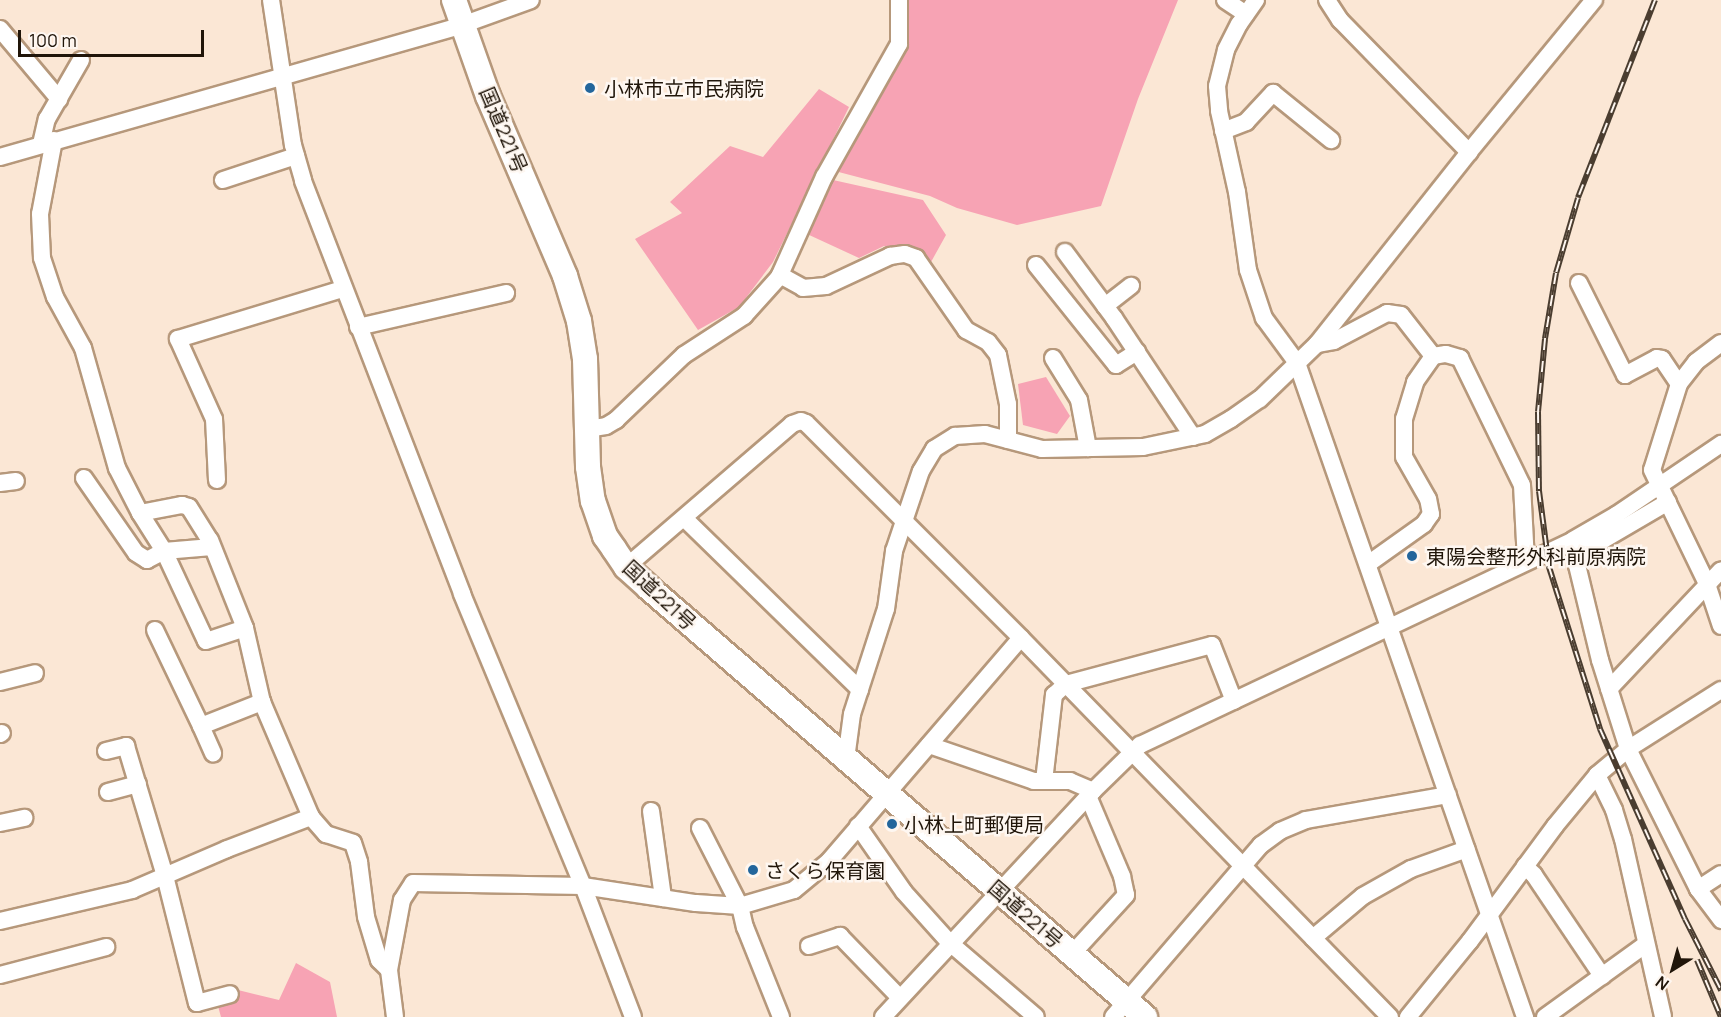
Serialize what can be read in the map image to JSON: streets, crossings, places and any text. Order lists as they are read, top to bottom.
{
  "streets": {
    "highway": ["国道221号"]
  },
  "places": [
    "小林市立市民病院",
    "東陽会整形外科前原病院",
    "小林上町郵便局",
    "さくら保育園"
  ],
  "scale_bar": "100 m",
  "north": "bottom left"
}
